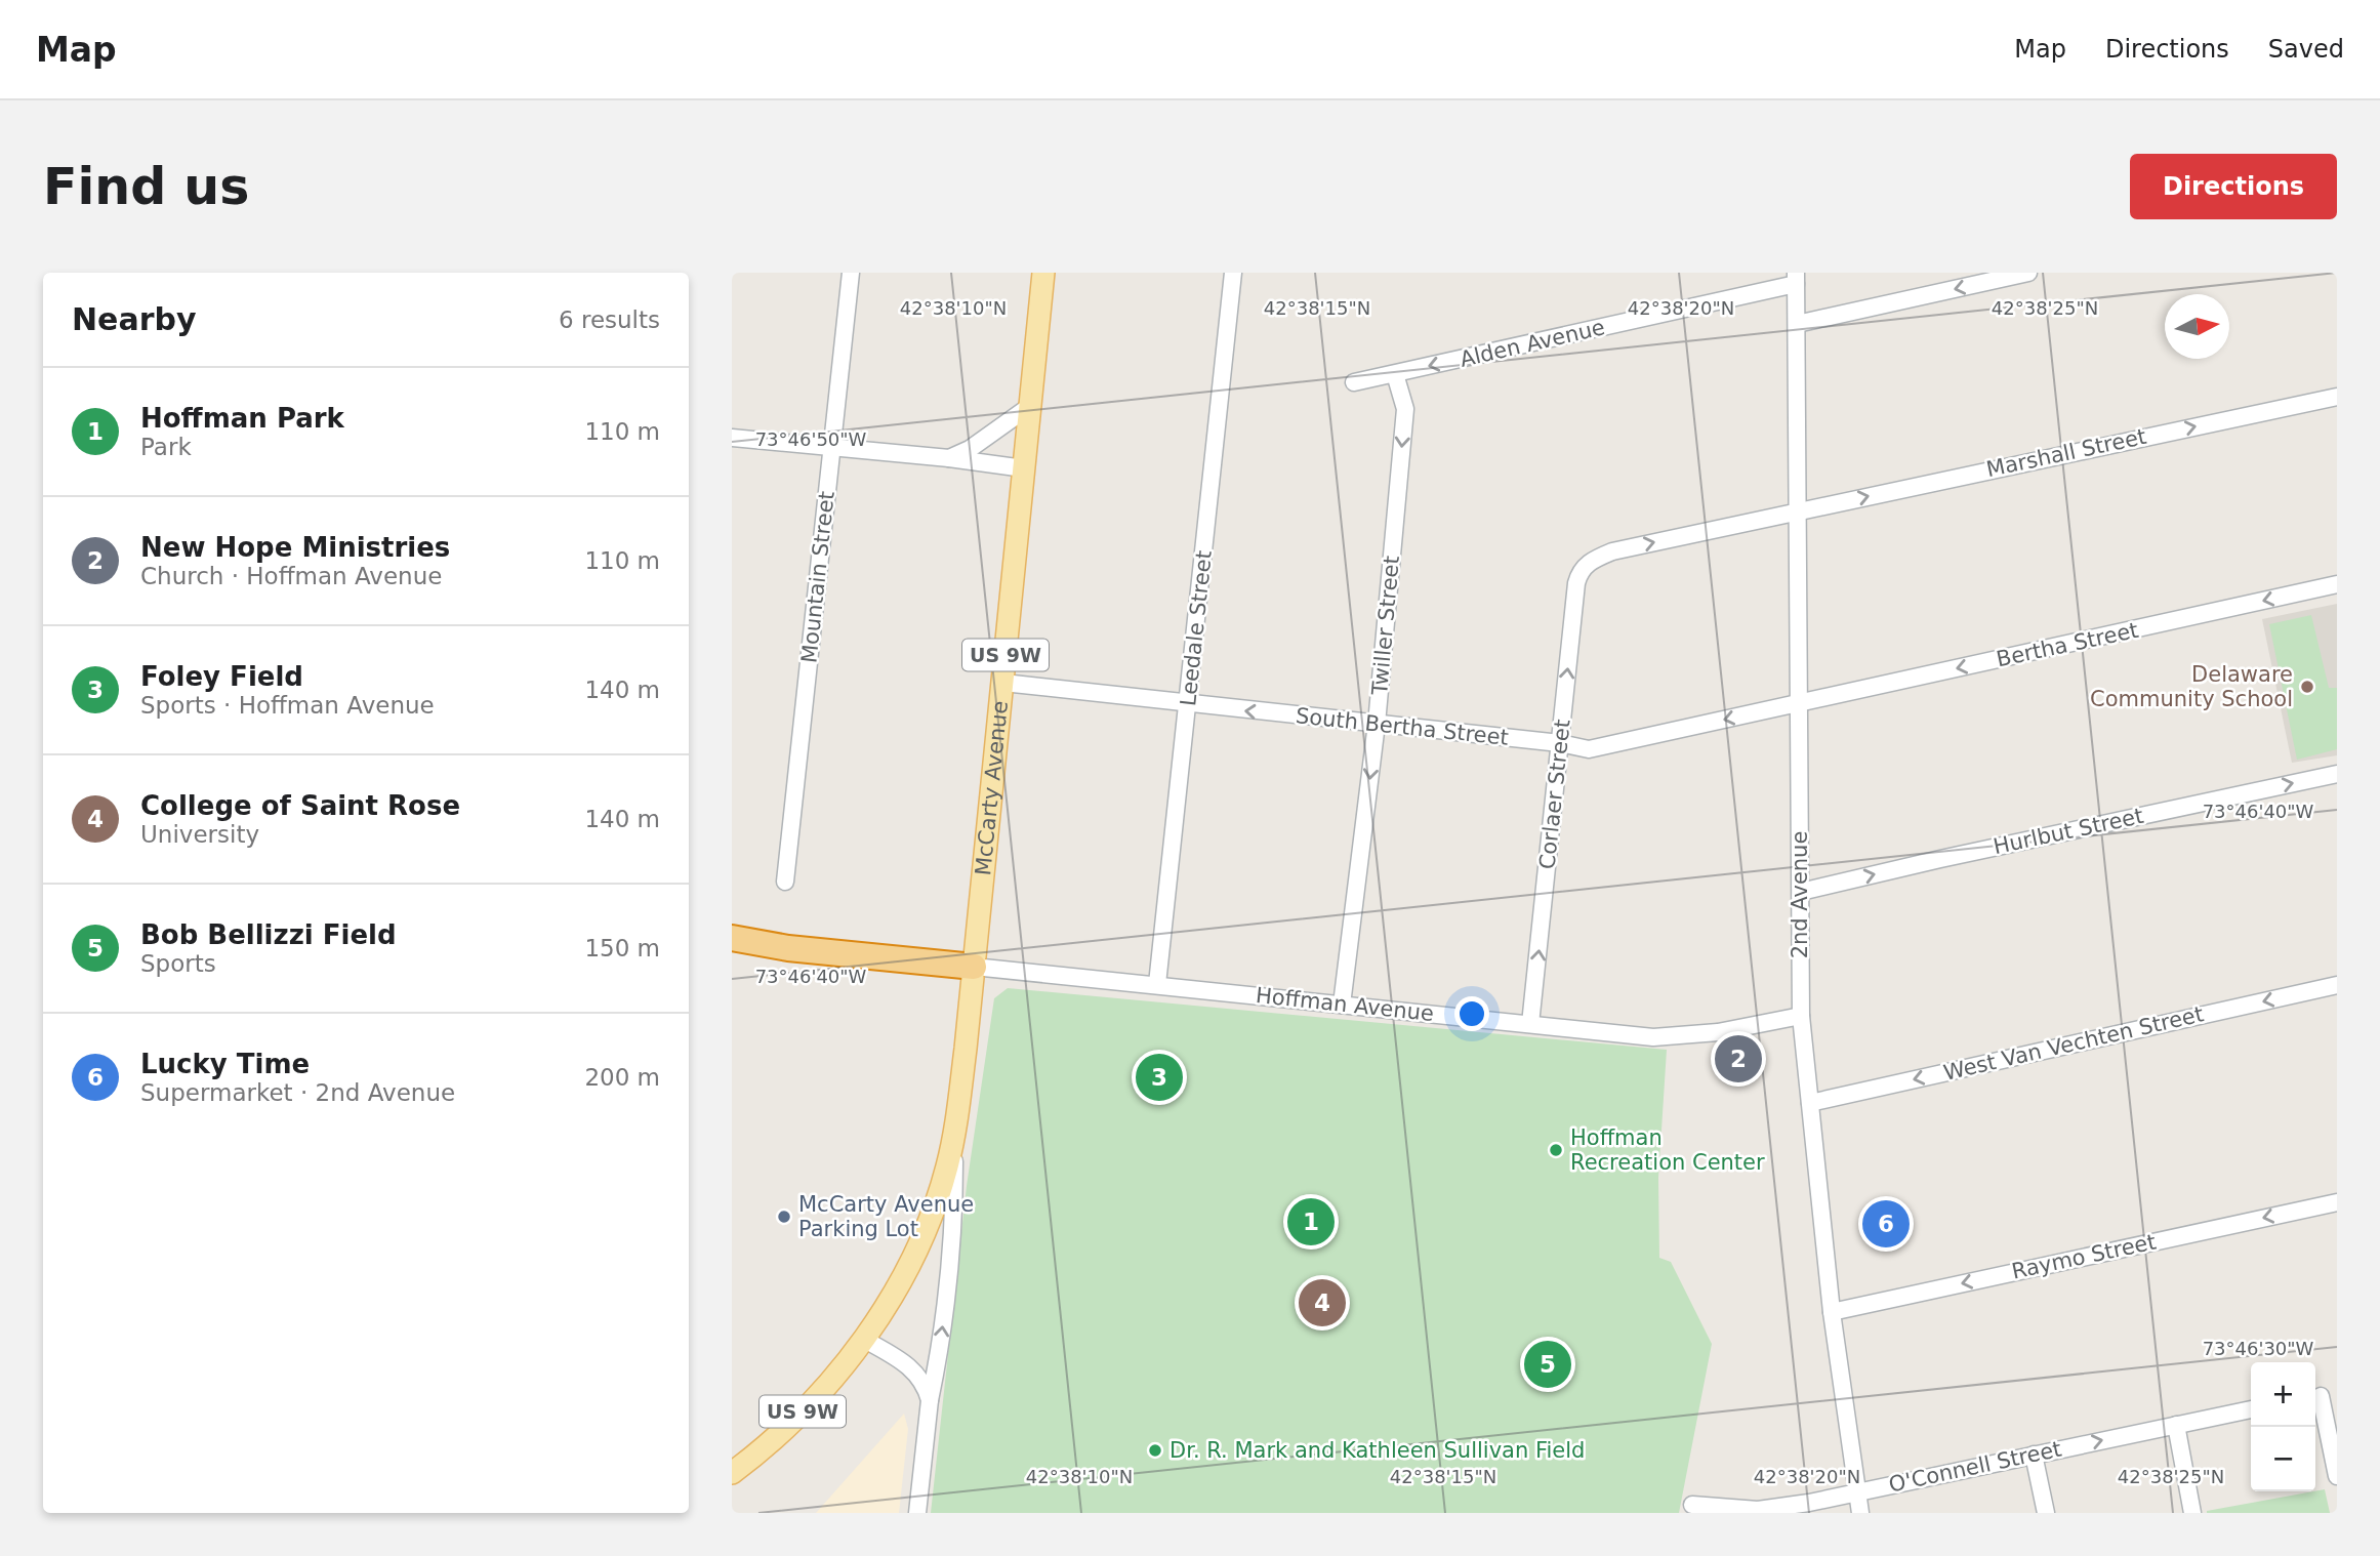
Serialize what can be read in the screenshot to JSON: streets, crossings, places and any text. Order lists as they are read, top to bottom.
{
  "streets": {
    "main road": ["US 9W", "McCarty Avenue"],
    "street": [
      "Alden Avenue",
      "Marshall Street",
      "Mountain Street",
      "Twiller Street",
      "Leedale Street",
      "Bertha Street",
      "South Bertha Street",
      "Corlaer Street",
      "Hurlbut Street",
      "2nd Avenue",
      "Hoffman Avenue",
      "West Van Vechten Street",
      "Raymo Street",
      "O'Connell Street"
    ]
  },
  "crossings": [
    ["Alden Avenue", "Twiller Street"],
    ["Alden Avenue", "2nd Avenue"],
    ["Marshall Street", "Corlaer Street"],
    ["Marshall Street", "2nd Avenue"],
    ["Twiller Street", "South Bertha Street"],
    ["Twiller Street", "Hoffman Avenue"],
    ["Leedale Street", "South Bertha Street"],
    ["Leedale Street", "Hoffman Avenue"],
    ["Bertha Street", "South Bertha Street"],
    ["Bertha Street", "2nd Avenue"],
    ["US 9W", "McCarty Avenue"],
    ["South Bertha Street", "McCarty Avenue"],
    ["South Bertha Street", "Corlaer Street"],
    ["South Bertha Street", "2nd Avenue"],
    ["McCarty Avenue", "Hoffman Avenue"],
    ["Corlaer Street", "Hoffman Avenue"],
    ["Hurlbut Street", "2nd Avenue"],
    ["2nd Avenue", "Hoffman Avenue"],
    ["2nd Avenue", "West Van Vechten Street"],
    ["2nd Avenue", "Raymo Street"],
    ["2nd Avenue", "O'Connell Street"]
  ],
  "one_way": [
    "Alden Avenue",
    "Marshall Street",
    "Twiller Street",
    "Bertha Street",
    "South Bertha Street",
    "Corlaer Street",
    "Hurlbut Street",
    "West Van Vechten Street",
    "Raymo Street"
  ],
  "places": [
    "Delaware Community School",
    "Hoffman Recreation Center",
    "McCarty Avenue Parking Lot",
    "Dr. R. Mark and Kathleen Sullivan Field"
  ],
  "north": "right",
  "page": {
    "header": "Map",
    "nav": ["Map", "Directions", "Saved"],
    "buttons": "Directions",
    "title": "Find us",
    "heading": ["Nearby", "6 results"],
    "list": [
      {
        "mark": "1",
        "name": "Hoffman Park",
        "note": "Park",
        "value": "110 m"
      },
      {
        "mark": "2",
        "name": "New Hope Ministries",
        "note": "Church · Hoffman Avenue",
        "value": "110 m"
      },
      {
        "mark": "3",
        "name": "Foley Field",
        "note": "Sports · Hoffman Avenue",
        "value": "140 m"
      },
      {
        "mark": "4",
        "name": "College of Saint Rose",
        "note": "University",
        "value": "140 m"
      },
      {
        "mark": "5",
        "name": "Bob Bellizzi Field",
        "note": "Sports",
        "value": "150 m"
      },
      {
        "mark": "6",
        "name": "Lucky Time",
        "note": "Supermarket · 2nd Avenue",
        "value": "200 m"
      }
    ],
    "pins": [
      "2",
      "3",
      "1",
      "6",
      "4",
      "5"
    ],
    "map_buttons": ["+", "−"]
  },
  "coordinates": [
    "42°38'10\"N",
    "42°38'15\"N",
    "42°38'20\"N",
    "42°38'25\"N",
    "73°46'50\"W",
    "73°46'40\"W",
    "73°46'30\"W"
  ]
}
